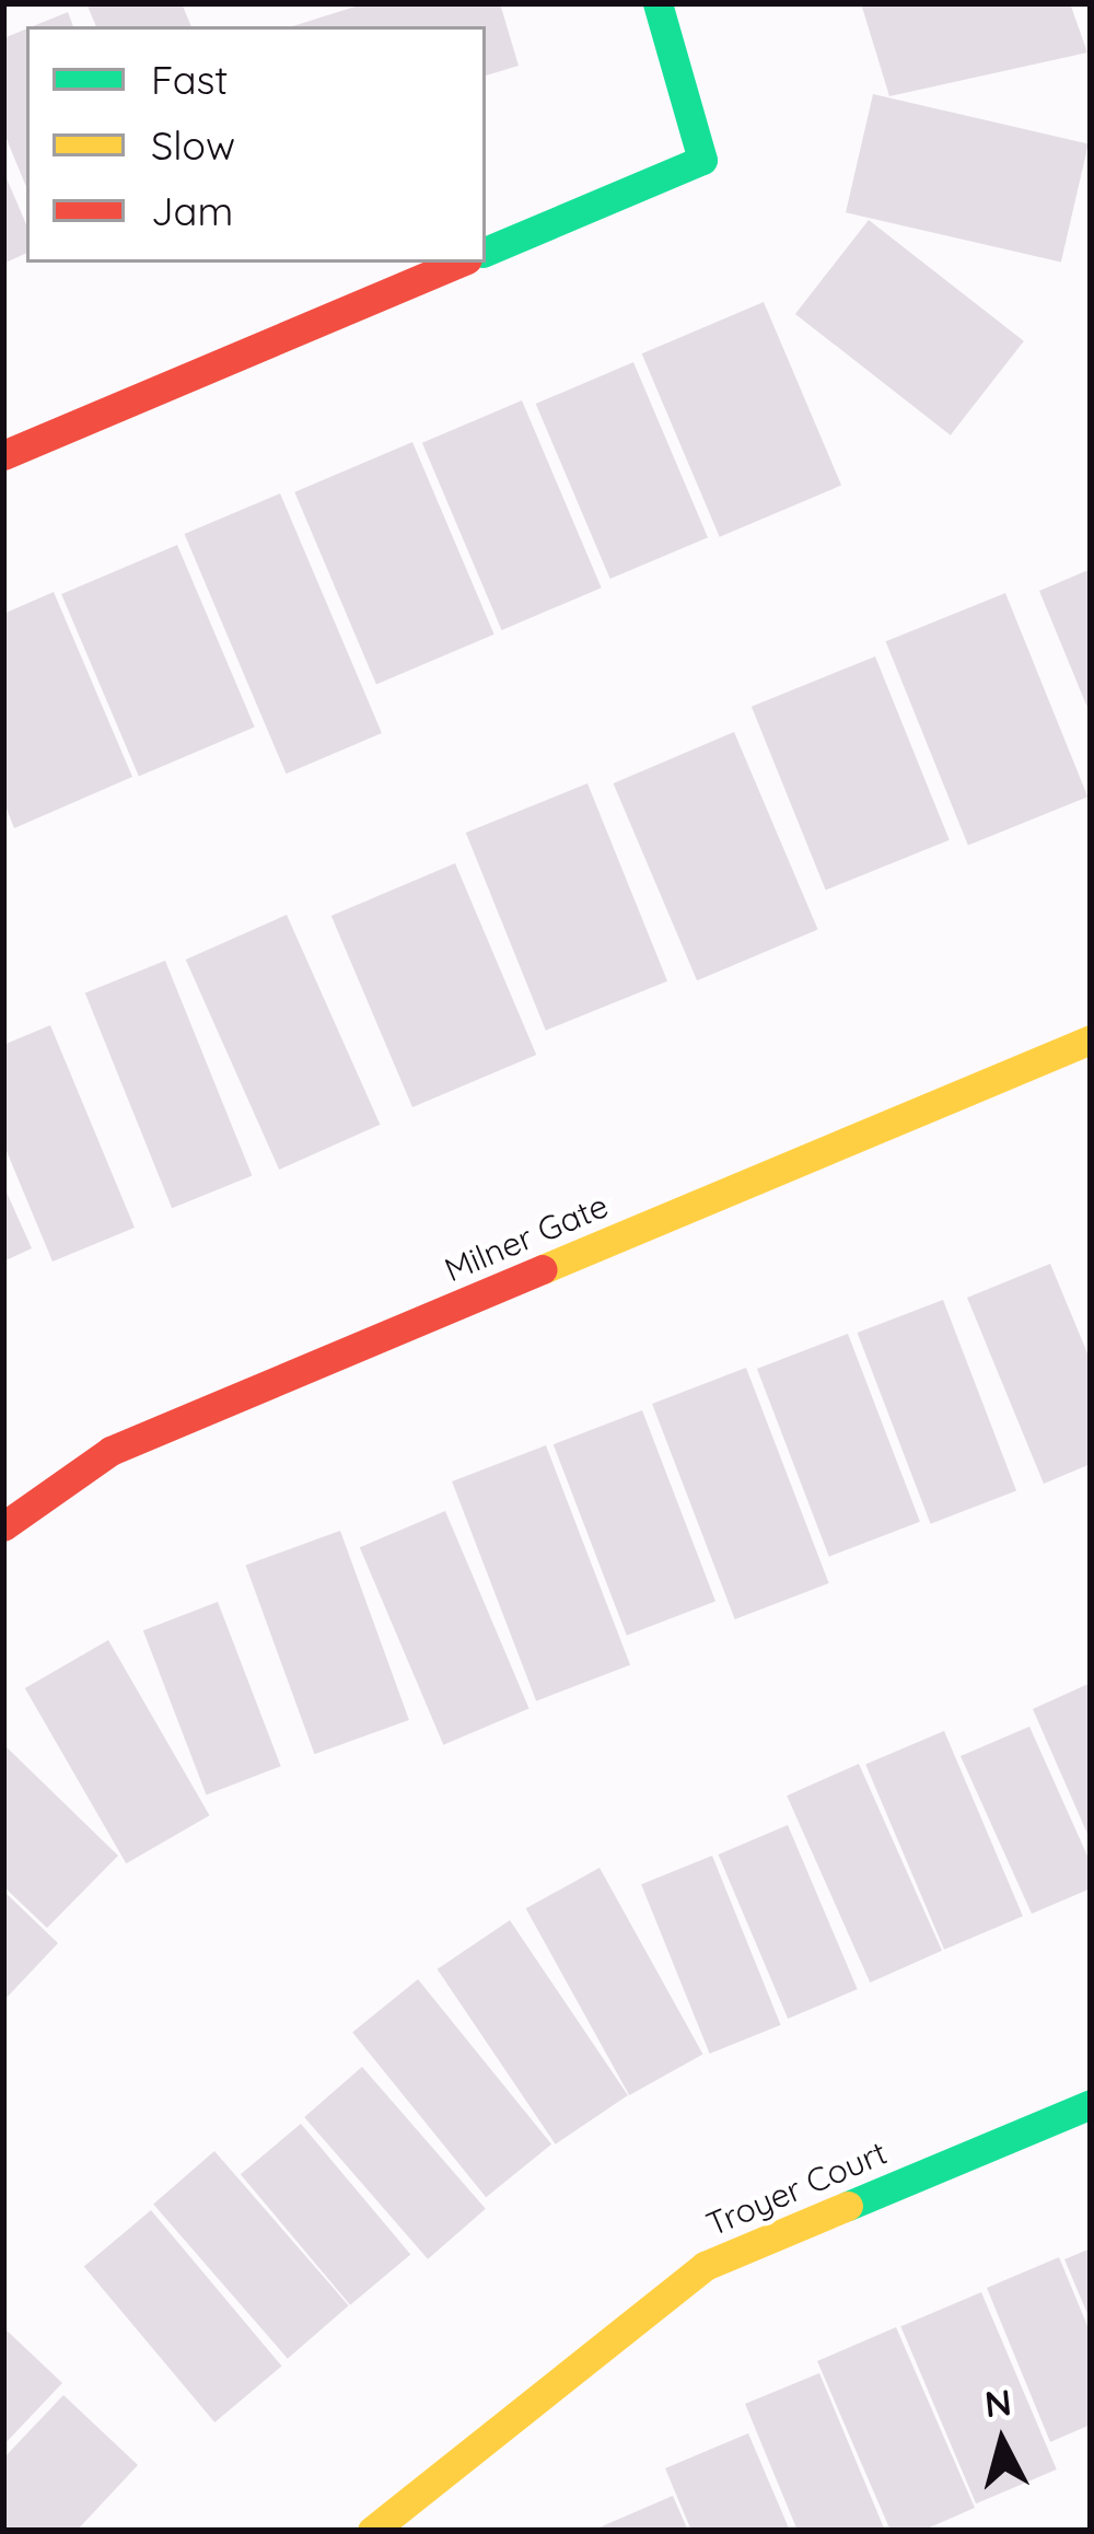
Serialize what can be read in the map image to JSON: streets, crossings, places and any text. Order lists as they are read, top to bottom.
{
  "streets": {
    "street": ["Milner Gate", "Troyer Court"]
  },
  "legend": ["Fast", "Slow", "Jam"],
  "north": "top"
}
